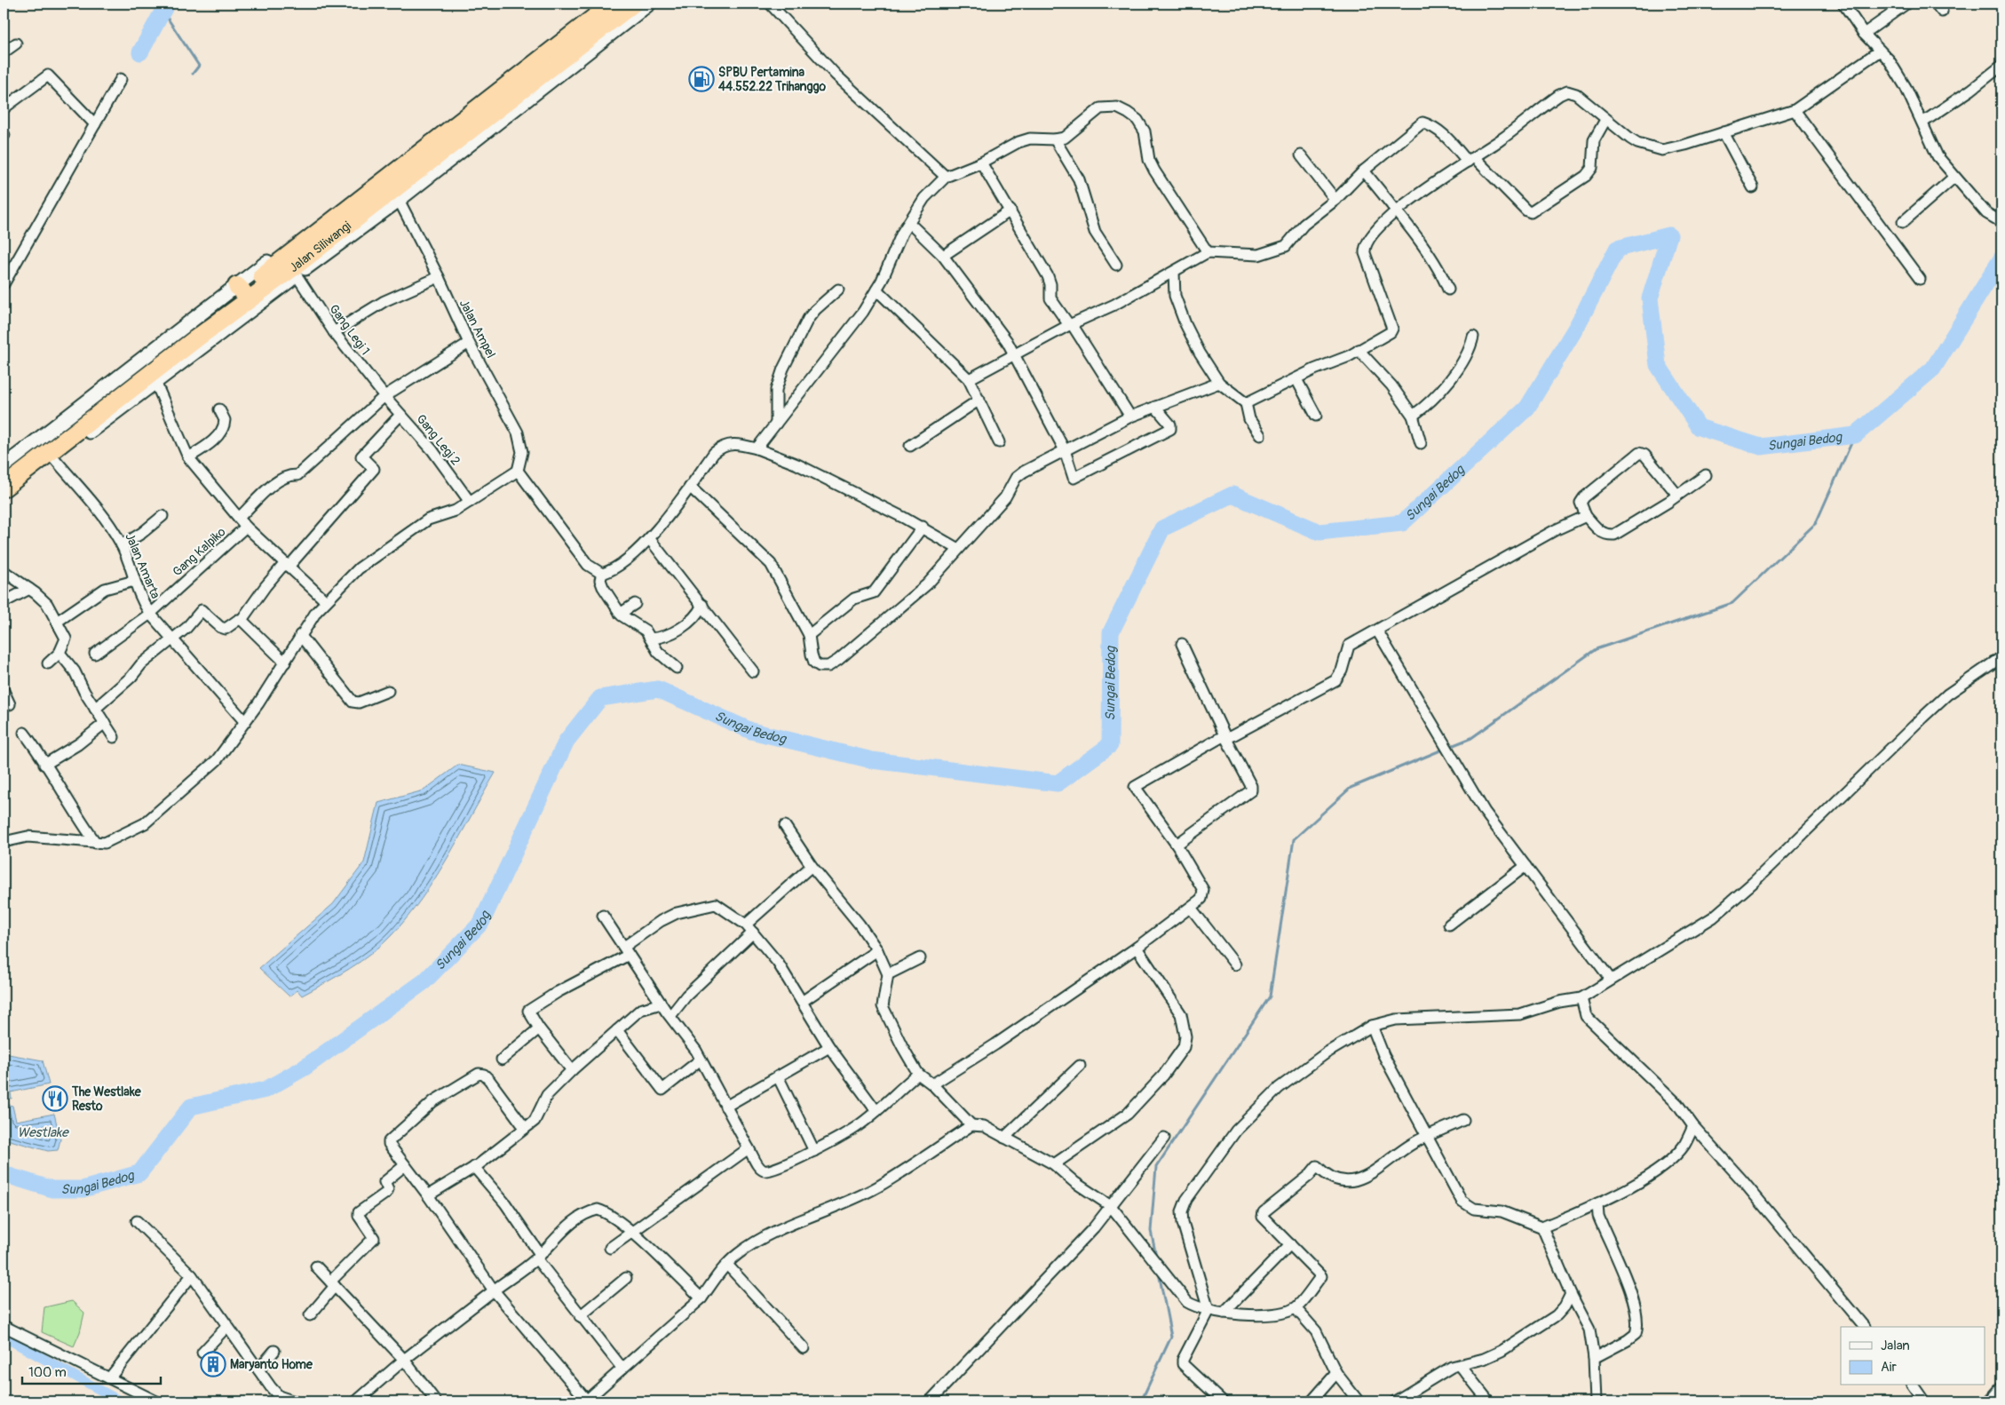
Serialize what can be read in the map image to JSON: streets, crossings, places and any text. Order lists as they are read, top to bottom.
{
  "streets": {
    "highway": ["Jalan Siliwangi"],
    "street": [
      "Jalan Ampel",
      "Gang Legi 1",
      "Gang Legi 2",
      "Gang Kalpiko",
      "Jalan Amarta"
    ]
  },
  "crossings": [
    ["Jalan Siliwangi", "Gang Legi 1"],
    ["Gang Legi 1", "Gang Legi 2"],
    ["Gang Kalpiko", "Jalan Amarta"]
  ],
  "water": ["Sungai Bedog", "Westlake"],
  "places": {
    "fuel station": ["SPBU Pertamina 44.552.22 Trihanggo"],
    "restaurant": ["The Westlake Resto"],
    "building": ["Maryanto Home"]
  },
  "legend": ["Jalan", "Air"],
  "scale_bar": "100 m"
}
